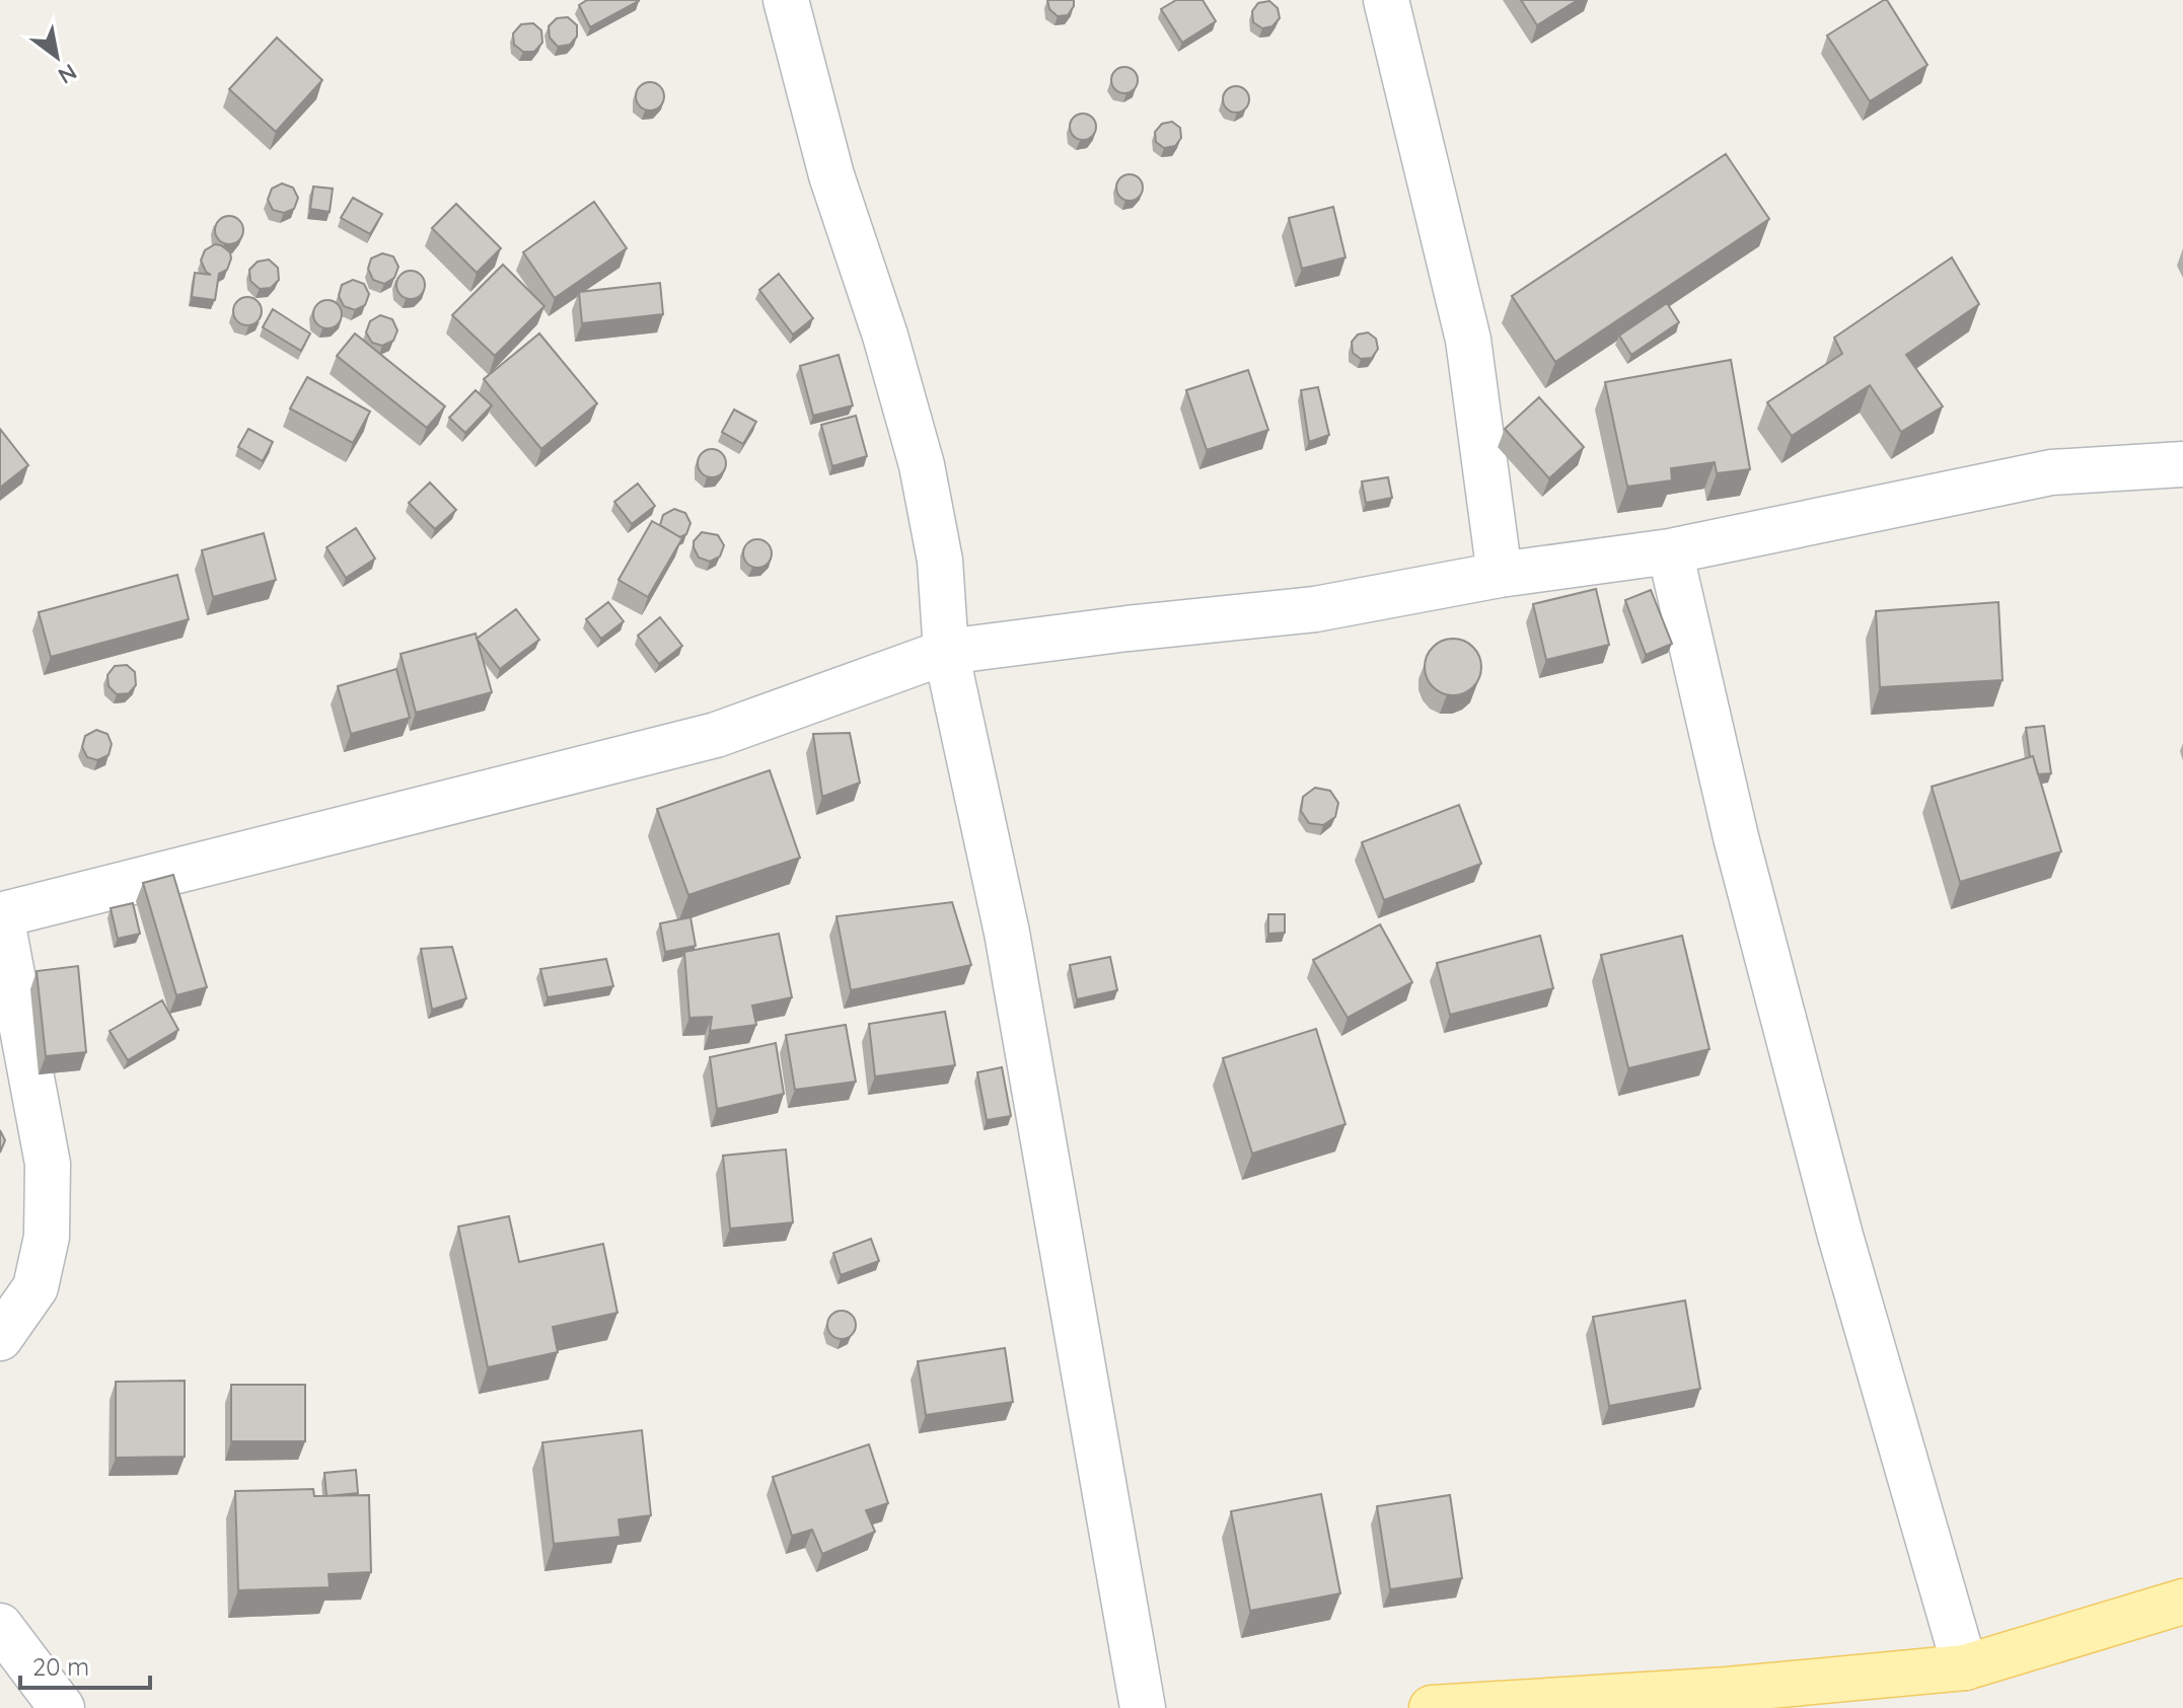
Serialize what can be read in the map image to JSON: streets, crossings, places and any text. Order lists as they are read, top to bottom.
{
  "scale_bar": "20 m",
  "north": "bottom right"
}
